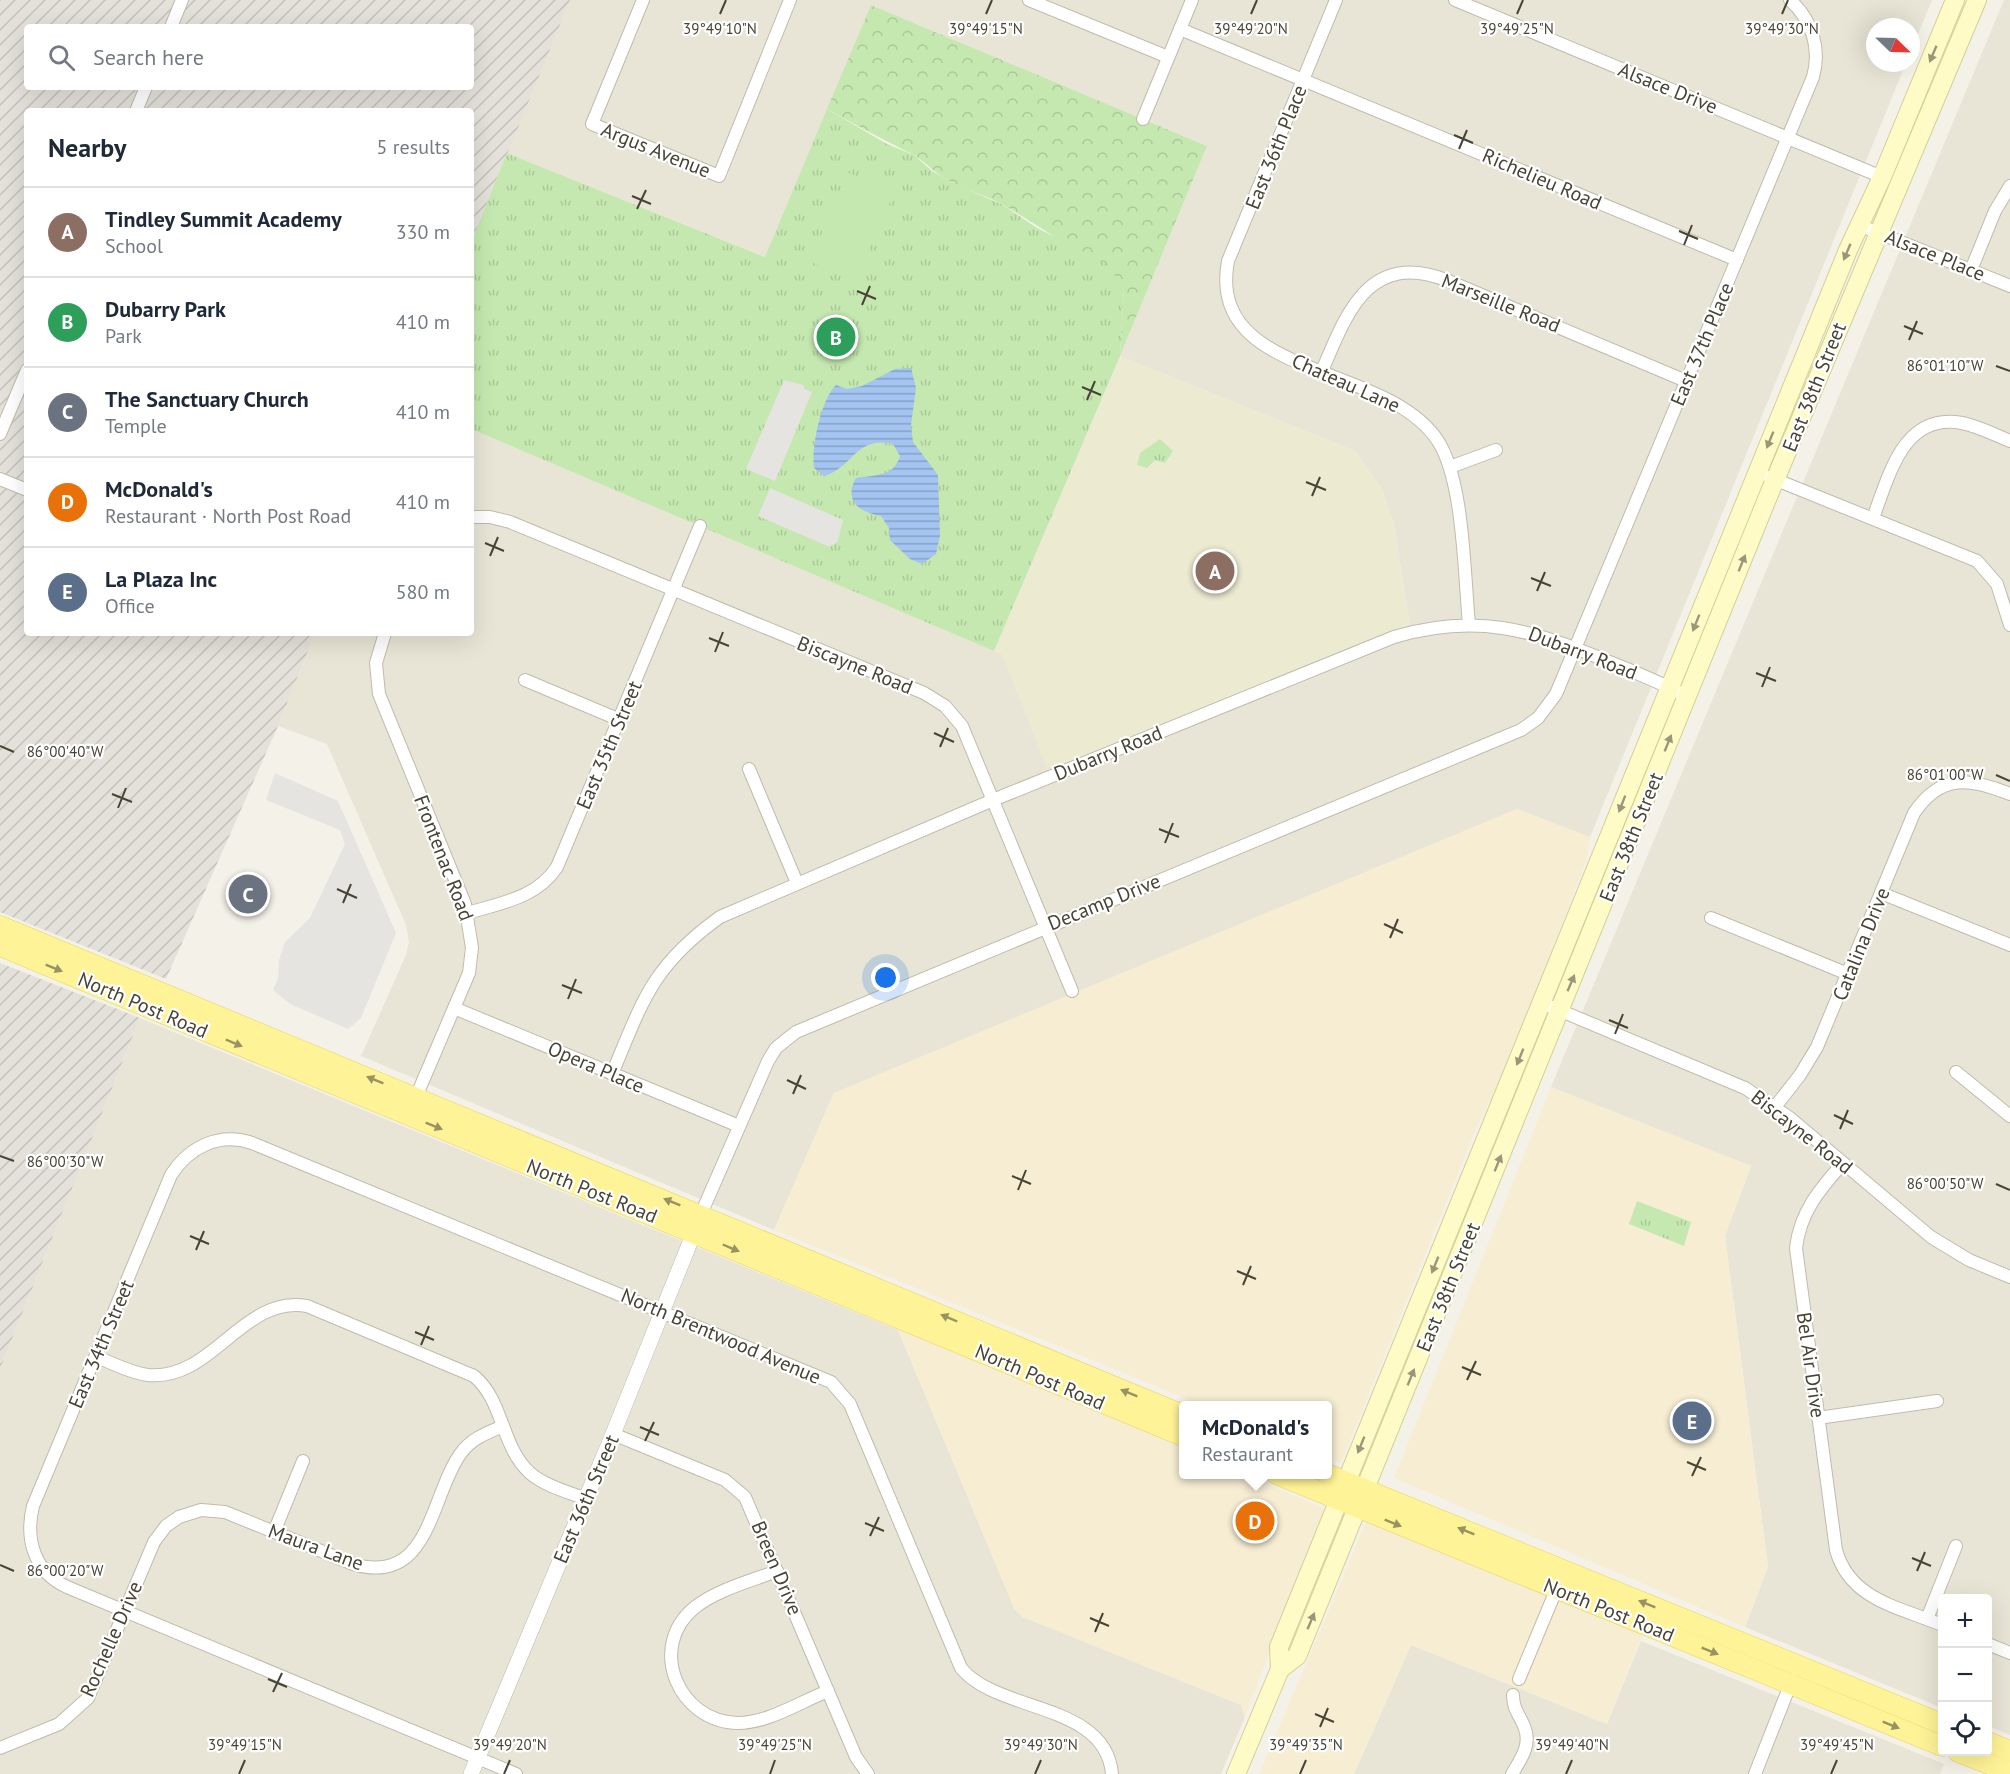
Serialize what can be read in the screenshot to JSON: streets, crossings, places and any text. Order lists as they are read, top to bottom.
{
  "streets": {
    "main road": ["East 38th Street", "North Post Road"],
    "street": [
      "Alsace Drive",
      "East 36th Place",
      "Argus Avenue",
      "Richelieu Road",
      "Alsace Place",
      "Marseille Road",
      "East 37th Place",
      "Chateau Lane",
      "Dubarry Road",
      "Biscayne Road",
      "East 35th Street",
      "Frontenac Road",
      "Decamp Drive",
      "Catalina Drive",
      "Opera Place",
      "North Brentwood Avenue",
      "East 34th Street",
      "Bel Air Drive",
      "East 36th Street",
      "Maura Lane",
      "Breen Drive",
      "Rochelle Drive"
    ]
  },
  "crossings": [
    ["Alsace Drive", "East 37th Place"],
    ["Alsace Drive", "East 38th Street"],
    ["East 36th Place", "Richelieu Road"],
    ["East 36th Place", "Chateau Lane"],
    ["Richelieu Road", "East 37th Place"],
    ["Alsace Place", "East 38th Street"],
    ["Marseille Road", "East 37th Place"],
    ["Marseille Road", "Chateau Lane"],
    ["East 37th Place", "Dubarry Road"],
    ["East 37th Place", "Decamp Drive"],
    ["Chateau Lane", "Dubarry Road"],
    ["East 38th Street", "Dubarry Road"],
    ["East 38th Street", "Biscayne Road"],
    ["East 38th Street", "North Post Road"],
    ["Dubarry Road", "Biscayne Road"],
    ["Dubarry Road", "Decamp Drive"],
    ["Dubarry Road", "Opera Place"],
    ["Biscayne Road", "East 35th Street"],
    ["Biscayne Road", "Decamp Drive"],
    ["Biscayne Road", "Catalina Drive"],
    ["Biscayne Road", "Bel Air Drive"],
    ["East 35th Street", "Frontenac Road"],
    ["Frontenac Road", "North Post Road"],
    ["Frontenac Road", "Opera Place"],
    ["Decamp Drive", "North Post Road"],
    ["Decamp Drive", "Opera Place"],
    ["Decamp Drive", "East 36th Street"],
    ["North Post Road", "East 36th Street"],
    ["North Brentwood Avenue", "East 34th Street"],
    ["North Brentwood Avenue", "East 36th Street"],
    ["East 34th Street", "Rochelle Drive"],
    ["East 36th Street", "Breen Drive"],
    ["Maura Lane", "Rochelle Drive"]
  ],
  "north": "bottom right",
  "page": {
    "search": "Search here",
    "heading": ["Nearby", "5 results"],
    "list": [
      {
        "mark": "A",
        "name": "Tindley Summit Academy",
        "note": "School",
        "value": "330 m"
      },
      {
        "mark": "B",
        "name": "Dubarry Park",
        "note": "Park",
        "value": "410 m"
      },
      {
        "mark": "C",
        "name": "The Sanctuary Church",
        "note": "Temple",
        "value": "410 m"
      },
      {
        "mark": "D",
        "name": "McDonald's",
        "note": "Restaurant · North Post Road",
        "value": "410 m"
      },
      {
        "mark": "E",
        "name": "La Plaza Inc",
        "note": "Office",
        "value": "580 m"
      }
    ],
    "pins": [
      "B",
      "A",
      "C",
      "E",
      "D"
    ],
    "popup": ["McDonald's", "Restaurant"],
    "map_buttons": ["+", "−"]
  },
  "coordinates": [
    "39°49'10\"N",
    "39°49'15\"N",
    "39°49'20\"N",
    "39°49'25\"N",
    "39°49'30\"N",
    "86°01'10\"W",
    "86°00'40\"W",
    "86°01'00\"W",
    "86°00'30\"W",
    "86°00'50\"W",
    "86°00'20\"W",
    "39°49'35\"N",
    "39°49'40\"N",
    "39°49'45\"N"
  ]
}
